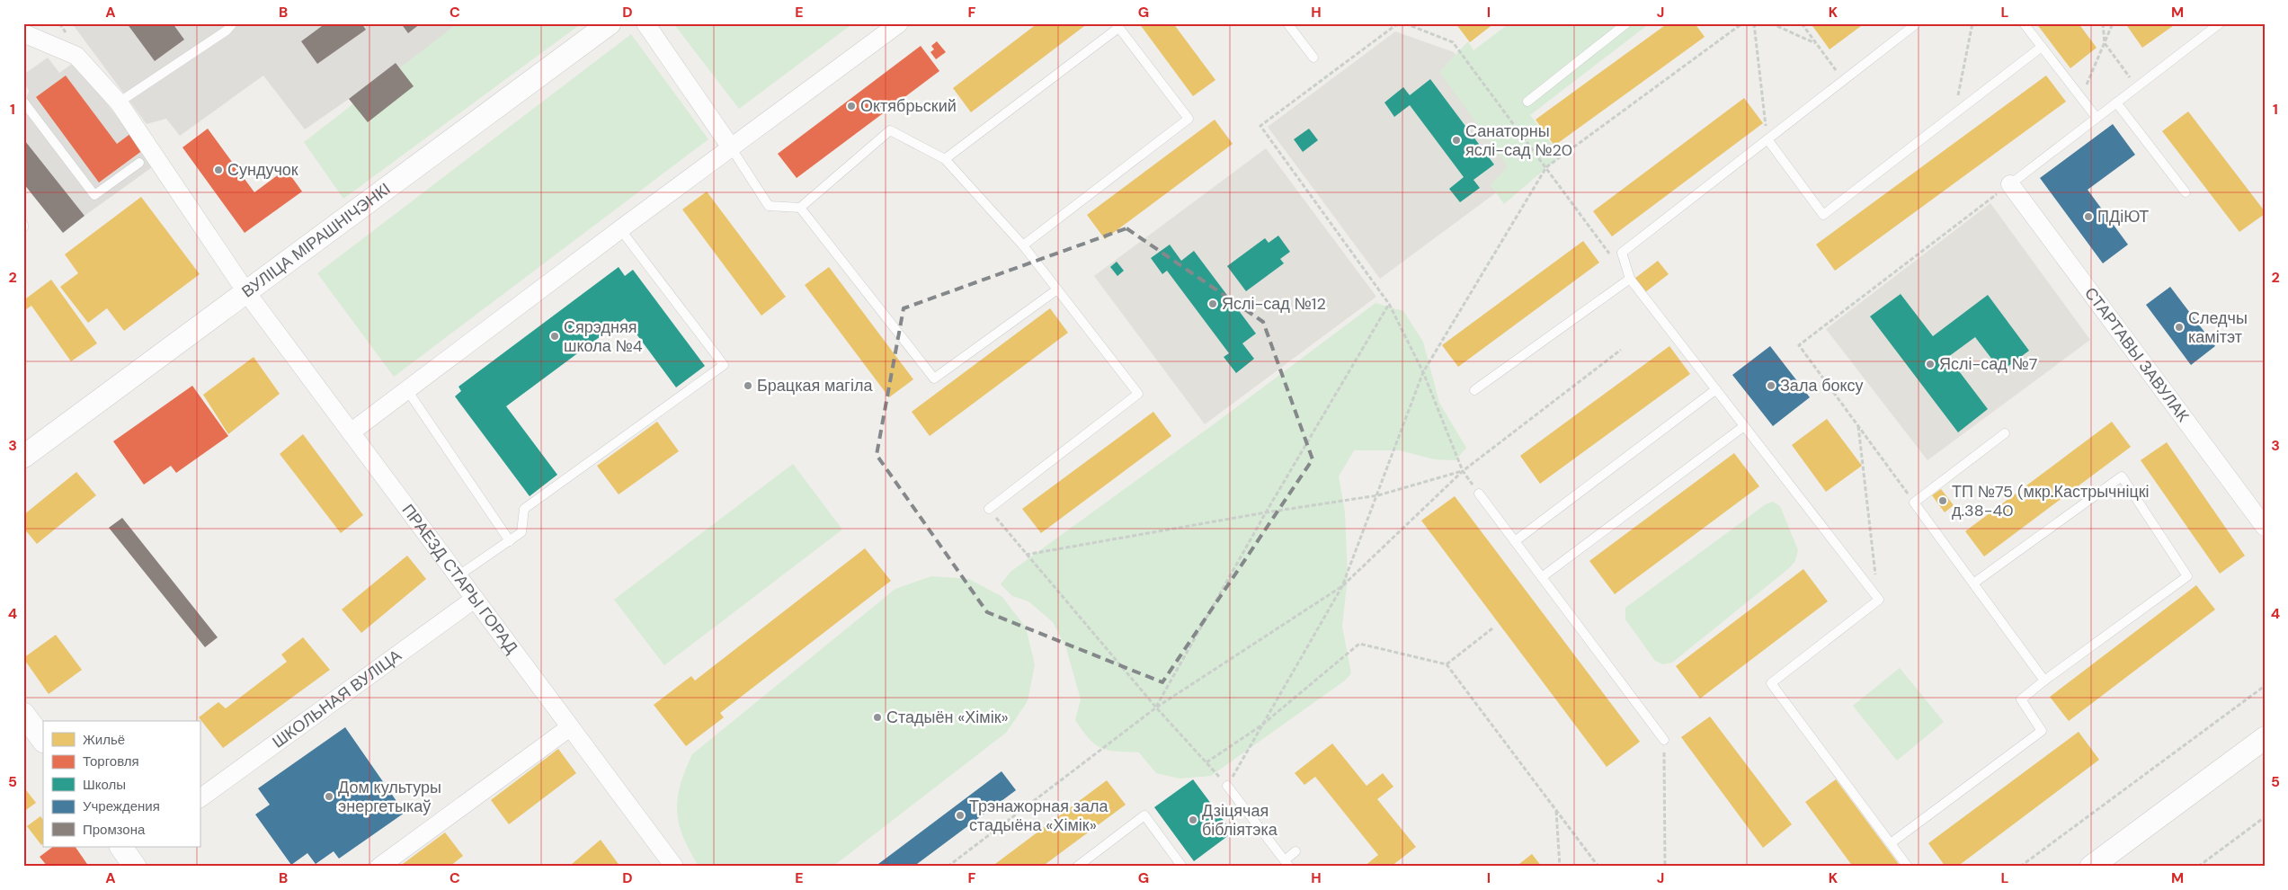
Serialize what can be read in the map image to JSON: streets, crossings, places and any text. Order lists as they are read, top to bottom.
{
  "streets": {
    "street": [
      "ВУЛІЦА МІРАШНІЧЭНКІ",
      "СТАРТАВЫ ЗАВУЛАК",
      "ПРАЕЗД СТАРЫ ГОРАД",
      "ШКОЛЬНАЯ ВУЛІЦА"
    ]
  },
  "crossings": [
    ["ВУЛІЦА МІРАШНІЧЭНКІ", "ПРАЕЗД СТАРЫ ГОРАД"],
    ["ПРАЕЗД СТАРЫ ГОРАД", "ШКОЛЬНАЯ ВУЛІЦА"]
  ],
  "places": [
    "Октябрьский",
    "Санаторны яслі-сад №20",
    "Сундучок",
    "ПДіЮТ",
    "Яслі-сад №12",
    "Следчы камітэт",
    "Сярэдняя школа №4",
    "Яслі-сад №7",
    "Брацкая магіла",
    "Зала боксу",
    "ТП №75 (мкр.Кастрычніцкі д.38-40",
    "Стадыён «Хімік»",
    "Дом культуры энергетыкаў",
    "Трэнажорная зала стадыёна «Хімік»",
    "Дзіцячая бібліятэка"
  ],
  "legend": [
    "Жильё",
    "Торговля",
    "Школы",
    "Учреждения",
    "Промзона"
  ],
  "grid": {
    "columns": [
      "A",
      "B",
      "C",
      "D",
      "E",
      "F",
      "G",
      "H",
      "I",
      "J",
      "K",
      "L",
      "M"
    ],
    "rows": [
      "1",
      "2",
      "3",
      "4",
      "5"
    ]
  }
}
